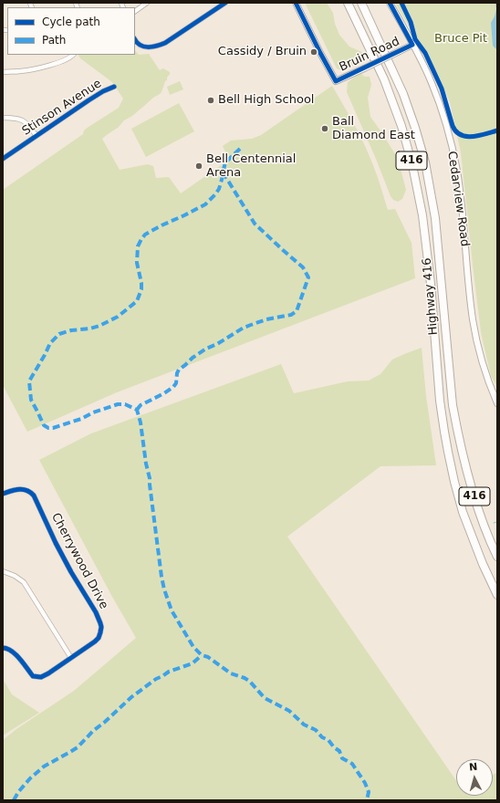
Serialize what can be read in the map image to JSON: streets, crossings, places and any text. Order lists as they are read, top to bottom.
{
  "streets": {
    "highway": ["416", "Highway 416"],
    "main road": ["Bruin Road", "Cedarview Road"],
    "street": ["Stinson Avenue", "Cherrywood Drive"]
  },
  "crossings": [
    ["Bruin Road", "Cedarview Road"]
  ],
  "parks": ["Bruce Pit"],
  "places": [
    "Cassidy / Bruin",
    "Bell High School",
    "Ball Diamond East",
    "Bell Centennial Arena"
  ],
  "legend": ["Cycle path", "Path"],
  "north": "top"
}
